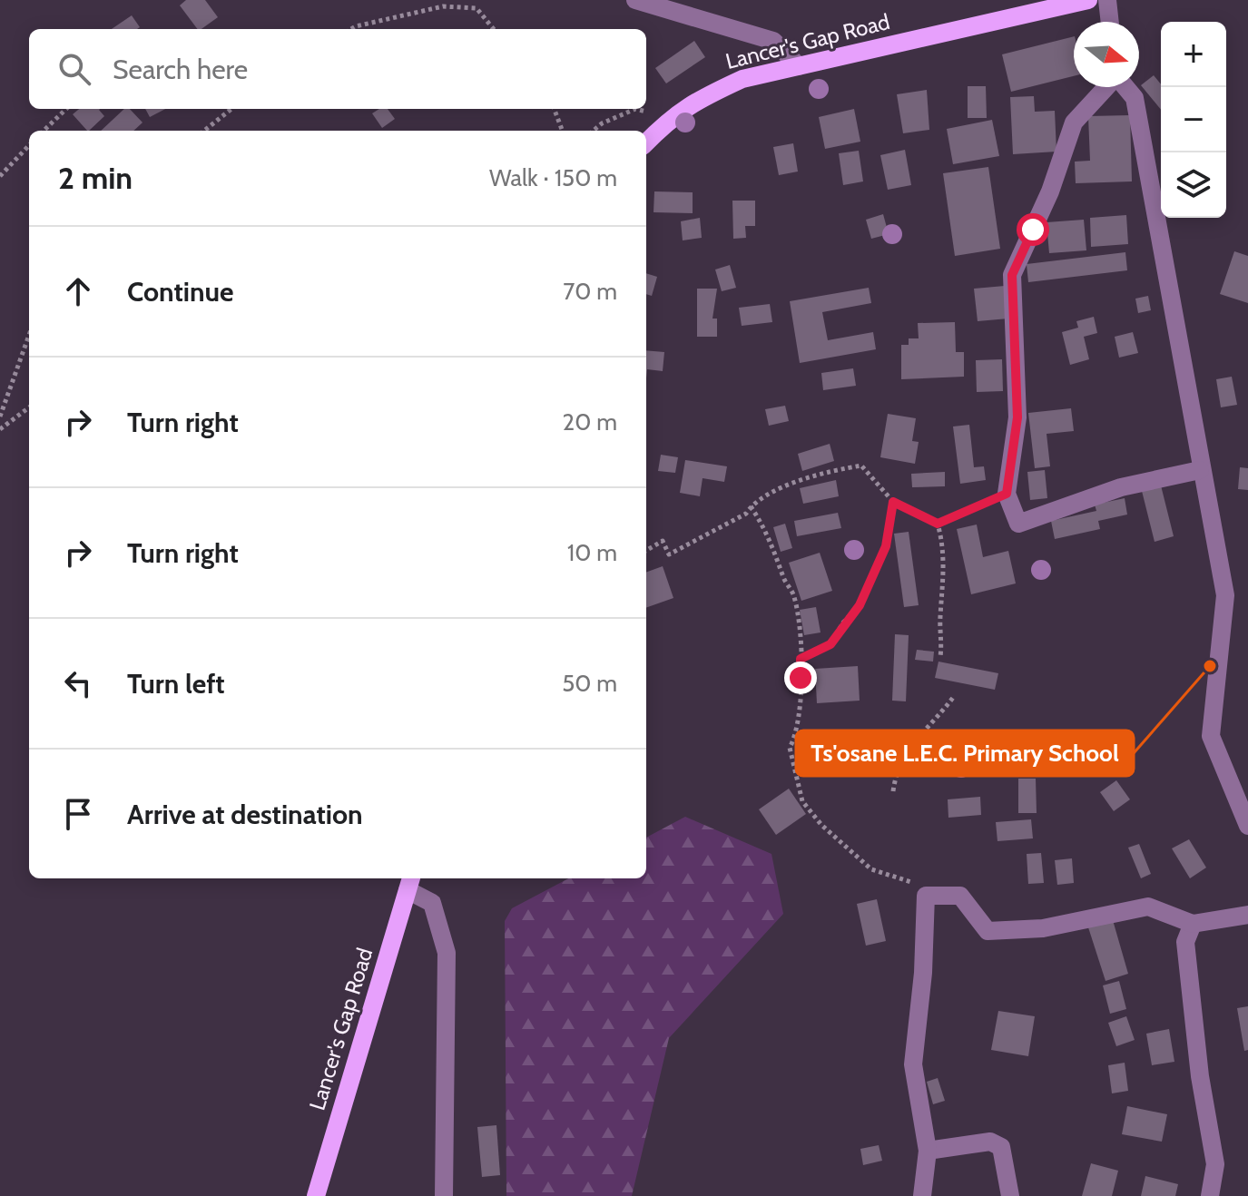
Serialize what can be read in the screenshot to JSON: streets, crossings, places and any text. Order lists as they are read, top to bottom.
{
  "streets": {
    "main road": ["Lancer's Gap Road"]
  },
  "places": ["Ts'osane L.E.C. Primary School"],
  "north": "right",
  "page": {
    "map_buttons": ["+", "−"],
    "search": "Search here",
    "heading": ["2 min", "Walk · 150 m"],
    "list": [
      ["Continue", "70 m"],
      ["Turn right", "20 m"],
      ["Turn right", "10 m"],
      ["Turn left", "50 m"],
      "Arrive at destination"
    ]
  }
}
